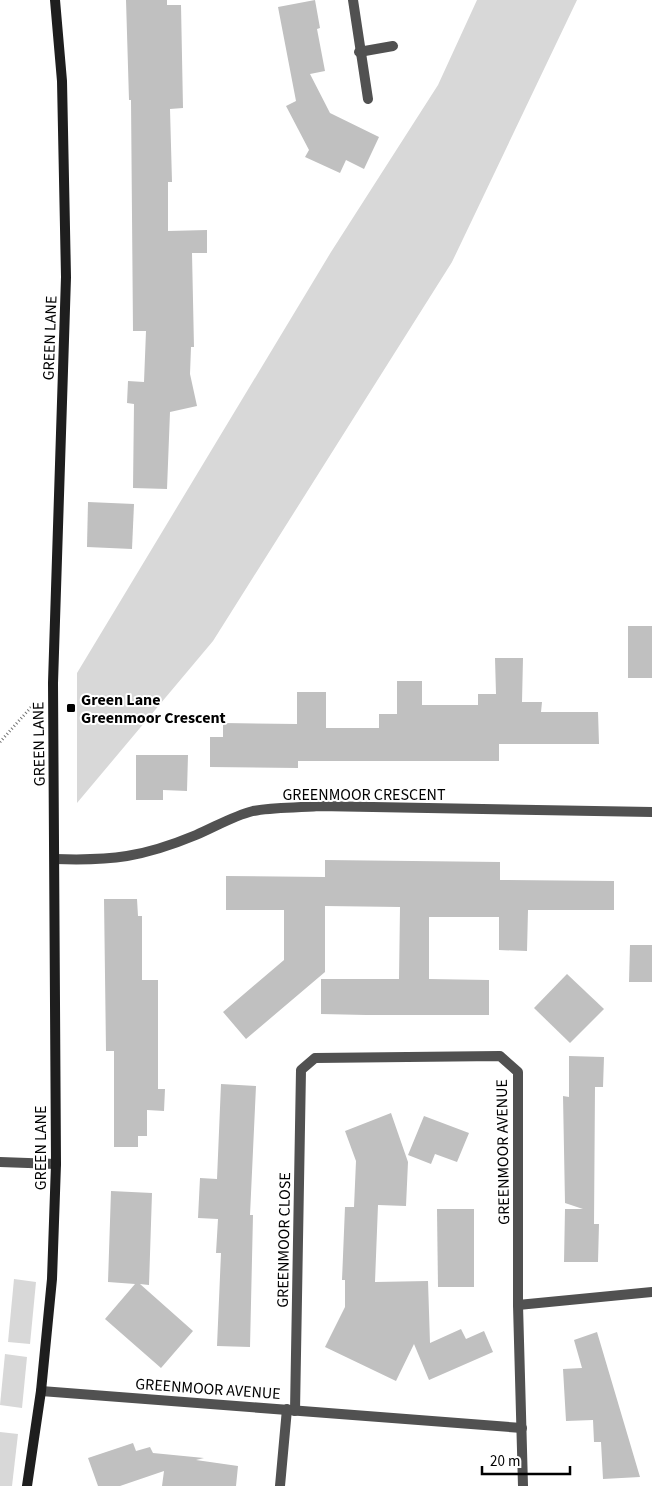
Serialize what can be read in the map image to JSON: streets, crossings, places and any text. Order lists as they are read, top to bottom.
{
  "streets": {
    "main road": ["GREEN LANE"],
    "street": ["GREENMOOR CRESCENT", "GREENMOOR AVENUE", "GREENMOOR CLOSE"]
  },
  "crossings": [
    ["GREEN LANE", "GREENMOOR CRESCENT"],
    ["GREEN LANE", "GREENMOOR AVENUE"],
    ["GREENMOOR AVENUE", "GREENMOOR CLOSE"]
  ],
  "places": {
    "transit": ["Green Lane Greenmoor Crescent"]
  },
  "scale_bar": "20 m"
}
